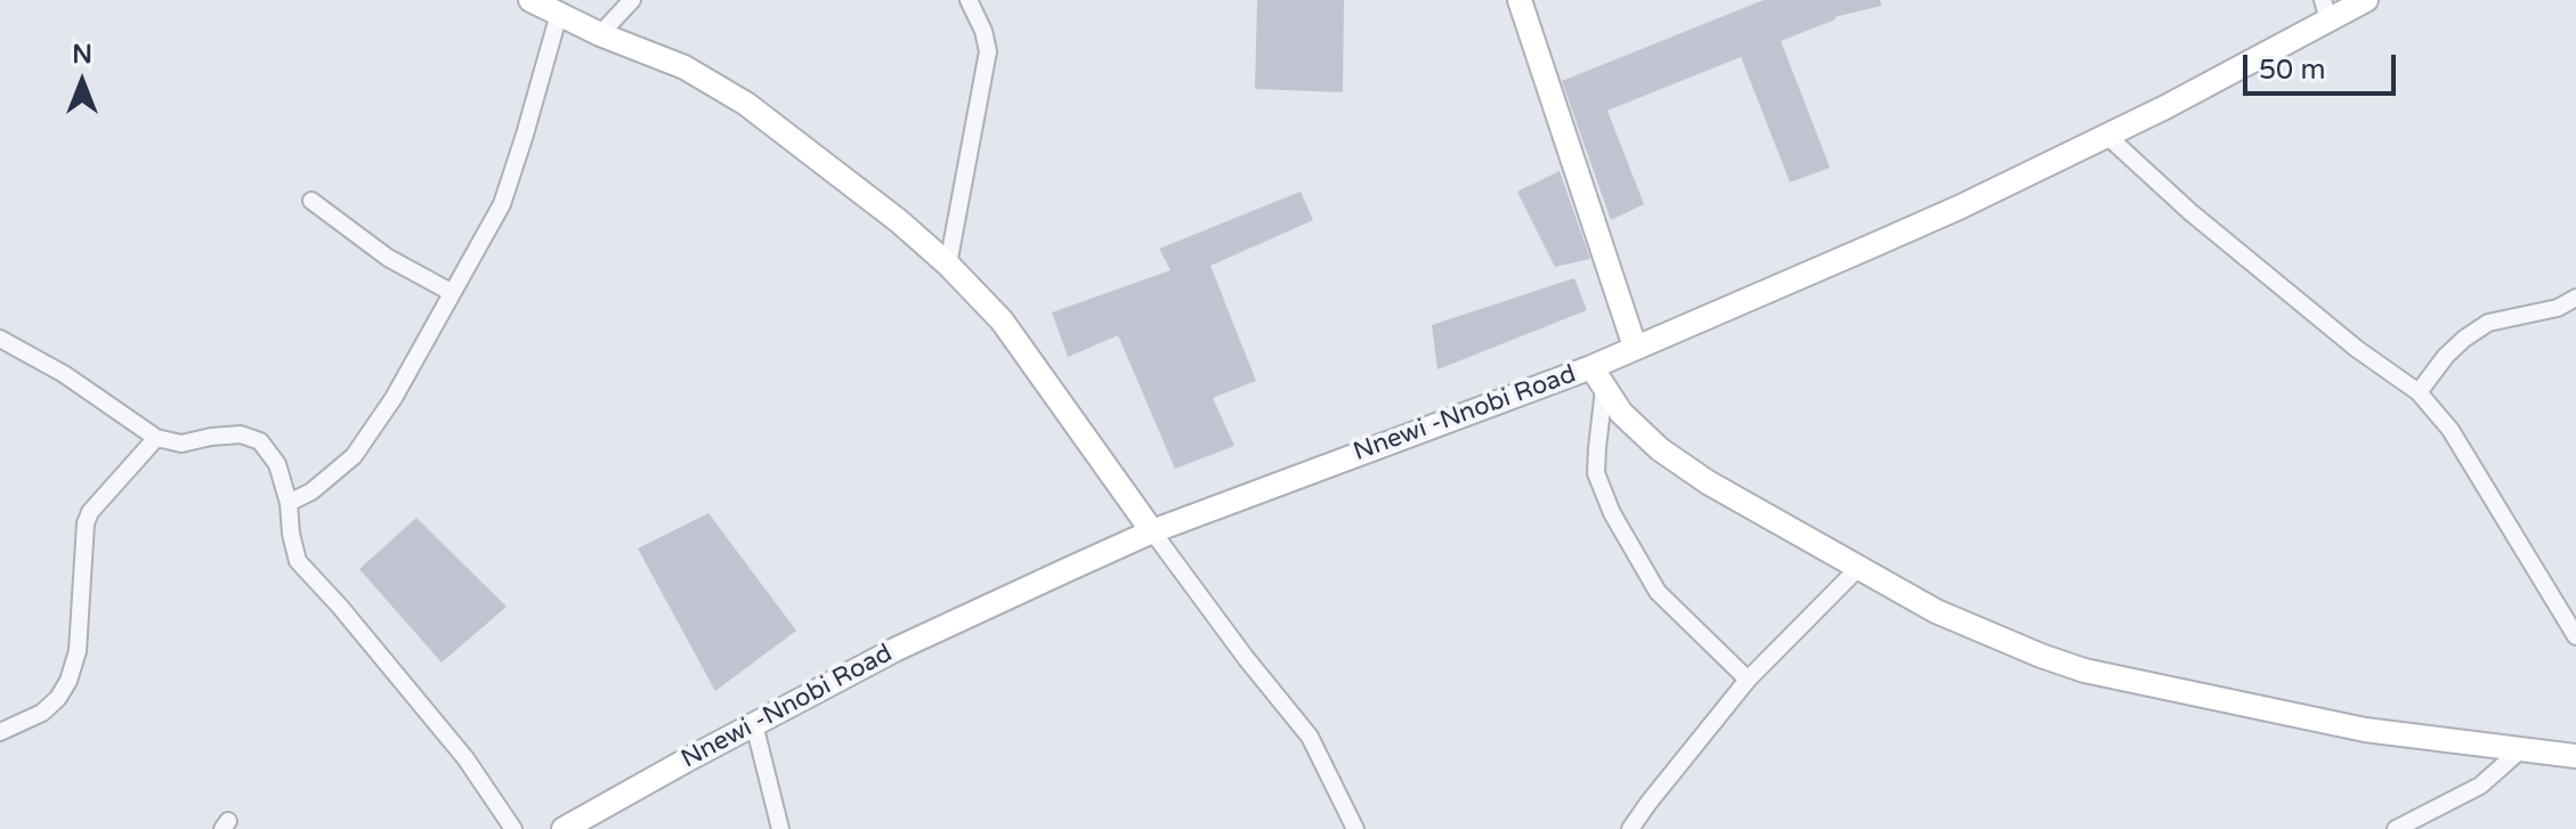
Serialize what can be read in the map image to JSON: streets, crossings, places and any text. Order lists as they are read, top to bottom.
{
  "streets": {
    "street": ["Nnewi -Nnobi Road"]
  },
  "scale_bar": "50 m",
  "north": "top"
}
